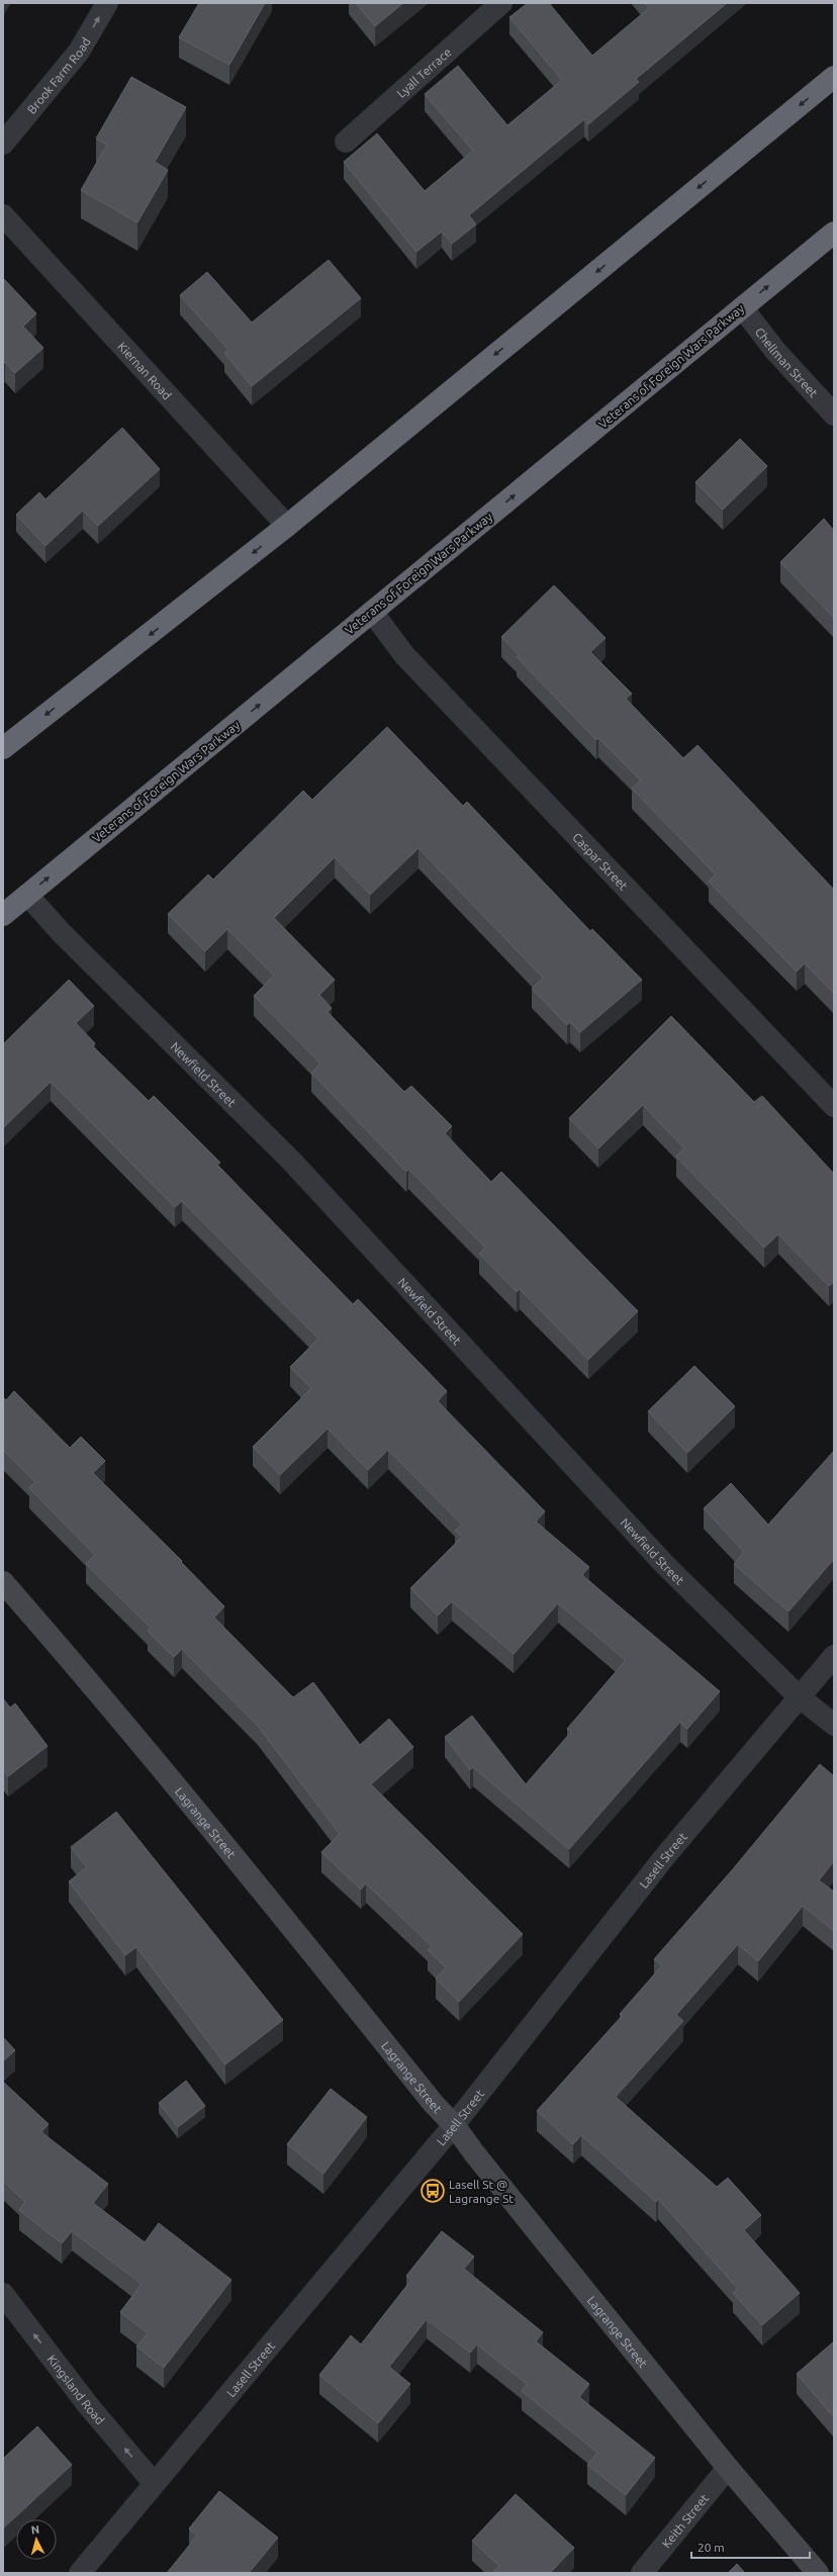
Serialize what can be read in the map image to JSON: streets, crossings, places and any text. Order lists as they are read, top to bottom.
{
  "streets": {
    "highway": ["Veterans of Foreign Wars Parkway"],
    "main road": ["Lagrange Street"],
    "street": [
      "Lyall Terrace",
      "Brook Farm Road",
      "Chellman Street",
      "Kiernan Road",
      "Caspar Street",
      "Newfield Street",
      "Lasell Street",
      "Kingsland Road",
      "Keith Street"
    ]
  },
  "crossings": [
    ["Chellman Street", "Veterans of Foreign Wars Parkway"],
    ["Veterans of Foreign Wars Parkway", "Caspar Street"],
    ["Veterans of Foreign Wars Parkway", "Newfield Street"],
    ["Newfield Street", "Lasell Street"],
    ["Lagrange Street", "Lasell Street"],
    ["Lagrange Street", "Keith Street"],
    ["Lasell Street", "Kingsland Road"]
  ],
  "one_way": ["Brook Farm Road", "Kingsland Road"],
  "places": {
    "bus stop": ["Lasell St @ Lagrange St"]
  },
  "scale_bar": "20 m",
  "north": "top"
}
